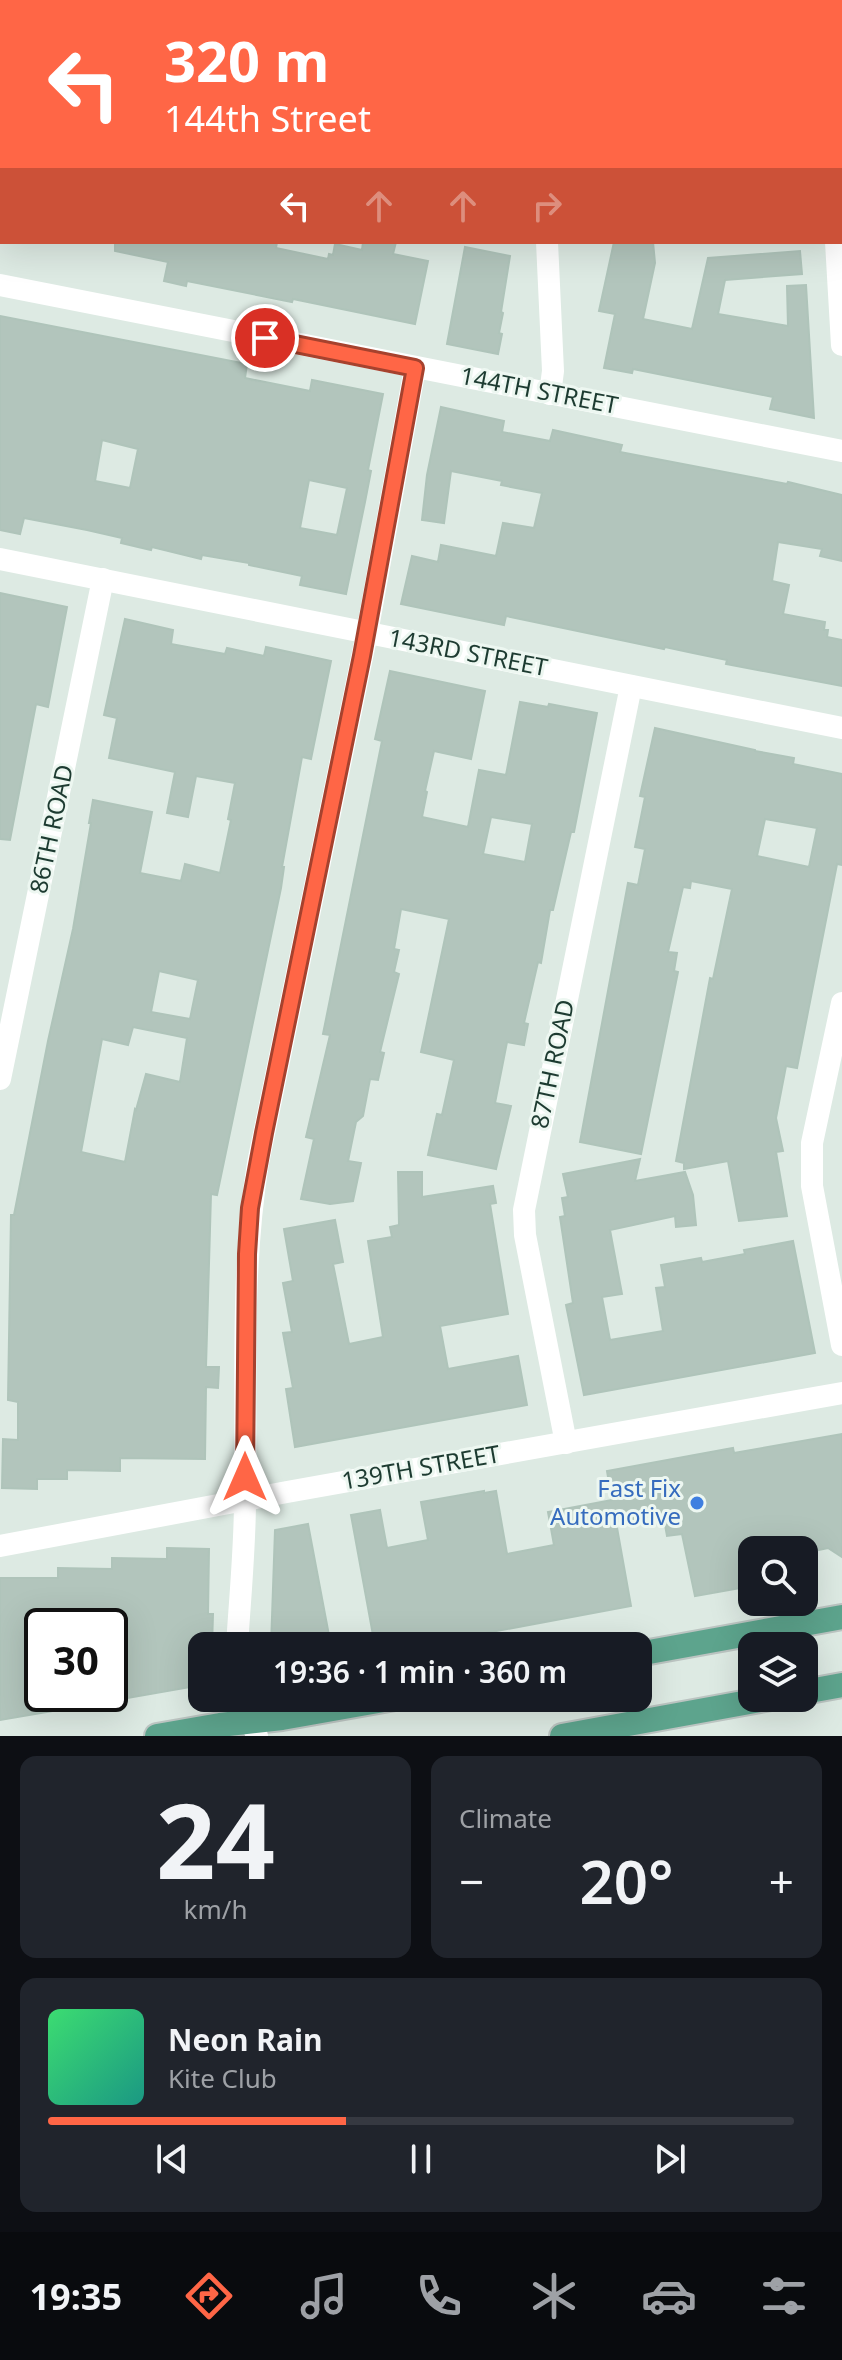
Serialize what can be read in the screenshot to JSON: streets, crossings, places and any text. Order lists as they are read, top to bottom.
{
  "streets": {
    "street": [
      "144TH STREET",
      "143RD STREET",
      "86TH ROAD",
      "87TH ROAD",
      "139TH STREET"
    ]
  },
  "crossings": [
    ["143RD STREET", "86TH ROAD"],
    ["143RD STREET", "87TH ROAD"],
    ["87TH ROAD", "139TH STREET"]
  ],
  "places": ["Fast Fix Automotive"],
  "page": {
    "turn": ["320 m", "144th Street"],
    "limit": "30",
    "trip": "19:36 · 1 min · 360 m",
    "tile": [
      ["24", "km/h"],
      "Climate"
    ],
    "heat": ["−", "20°", "+"],
    "song": ["Neon Rain", "Kite Club"],
    "tabs": "19:35"
  }
}
